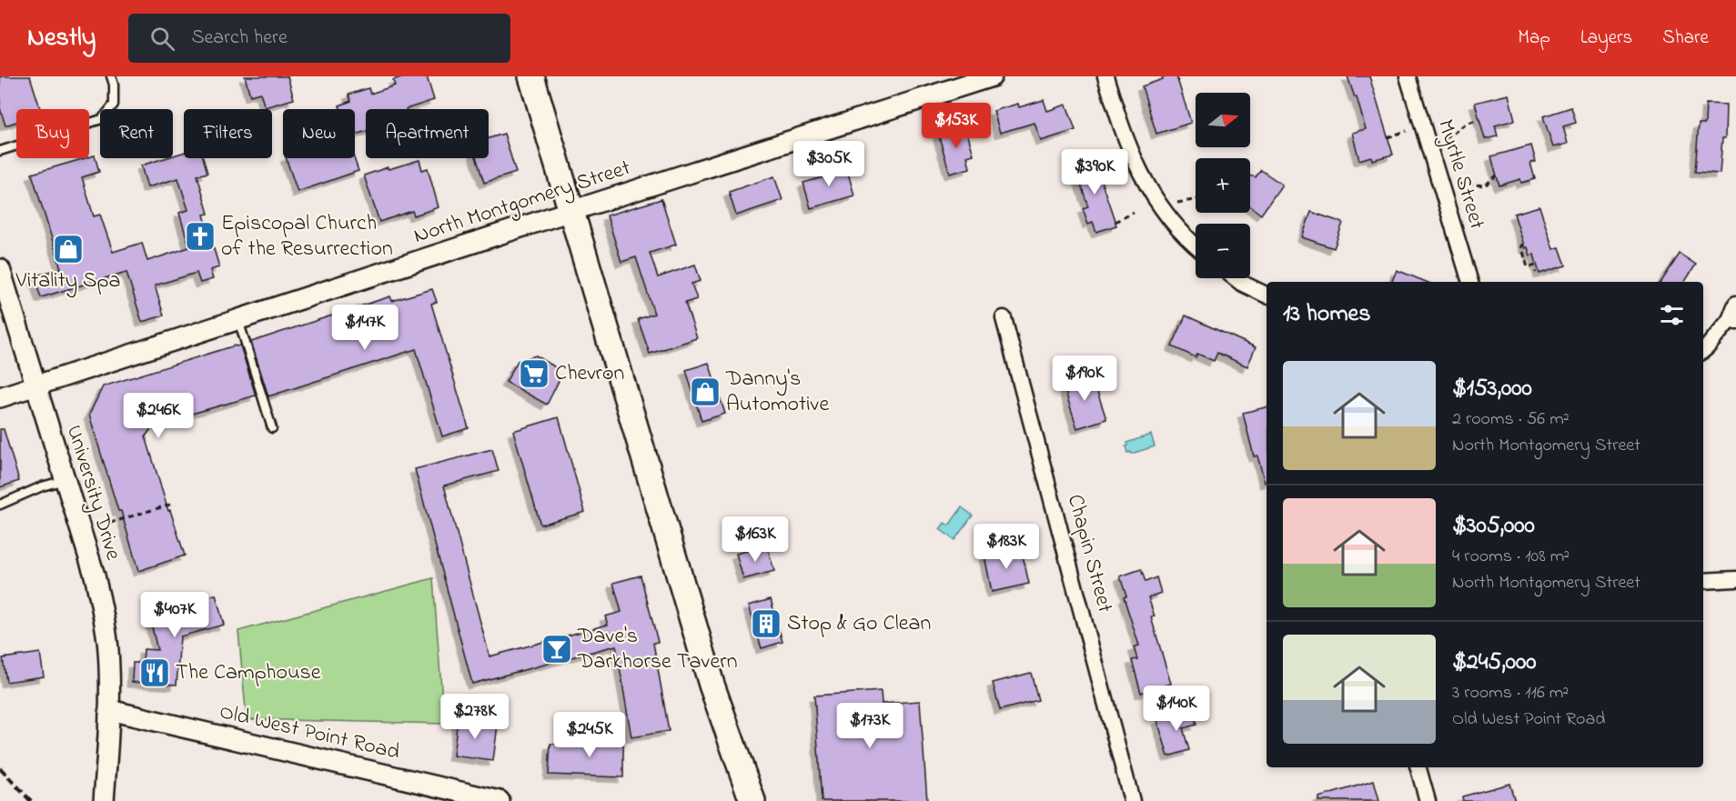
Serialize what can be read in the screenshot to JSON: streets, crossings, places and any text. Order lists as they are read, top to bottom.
{
  "streets": {
    "street": [
      "Myrtle Street",
      "North Montgomery Street",
      "University Drive",
      "Chapin Street",
      "Old West Point Road"
    ]
  },
  "crossings": [
    ["North Montgomery Street", "University Drive"],
    ["University Drive", "Old West Point Road"]
  ],
  "places": {
    "church": ["Episcopal Church of the Resurrection"],
    "shop": ["Vitality Spa", "Danny's Automotive"],
    "supermarket": ["Chevron"],
    "building": ["Stop & Go Clean"],
    "bar": ["Dave's Darkhorse Tavern"],
    "restaurant": ["The Camphouse"]
  },
  "north": "right",
  "page": {
    "header": "Nestly",
    "search": "Search here",
    "nav": ["Map", "Layers", "Share"],
    "map_buttons": ["+", "−"],
    "price": [
      "$153K",
      "$305K",
      "$390K",
      "$147K",
      "$190K",
      "$246K",
      "$163K",
      "$183K",
      "$407K",
      "$140K",
      "$278K",
      "$173K",
      "$245K"
    ],
    "chip": [
      "Buy",
      "Rent",
      "Filters",
      "New",
      "Apartment"
    ],
    "heading": "13 homes",
    "list": [
      {
        "name": "$153,000",
        "note": "2 rooms · 56 m² · North Montgomery Street"
      },
      {
        "name": "$305,000",
        "note": "4 rooms · 108 m² · North Montgomery Street"
      },
      {
        "name": "$245,000",
        "note": "3 rooms · 116 m² · Old West Point Road"
      }
    ]
  }
}
